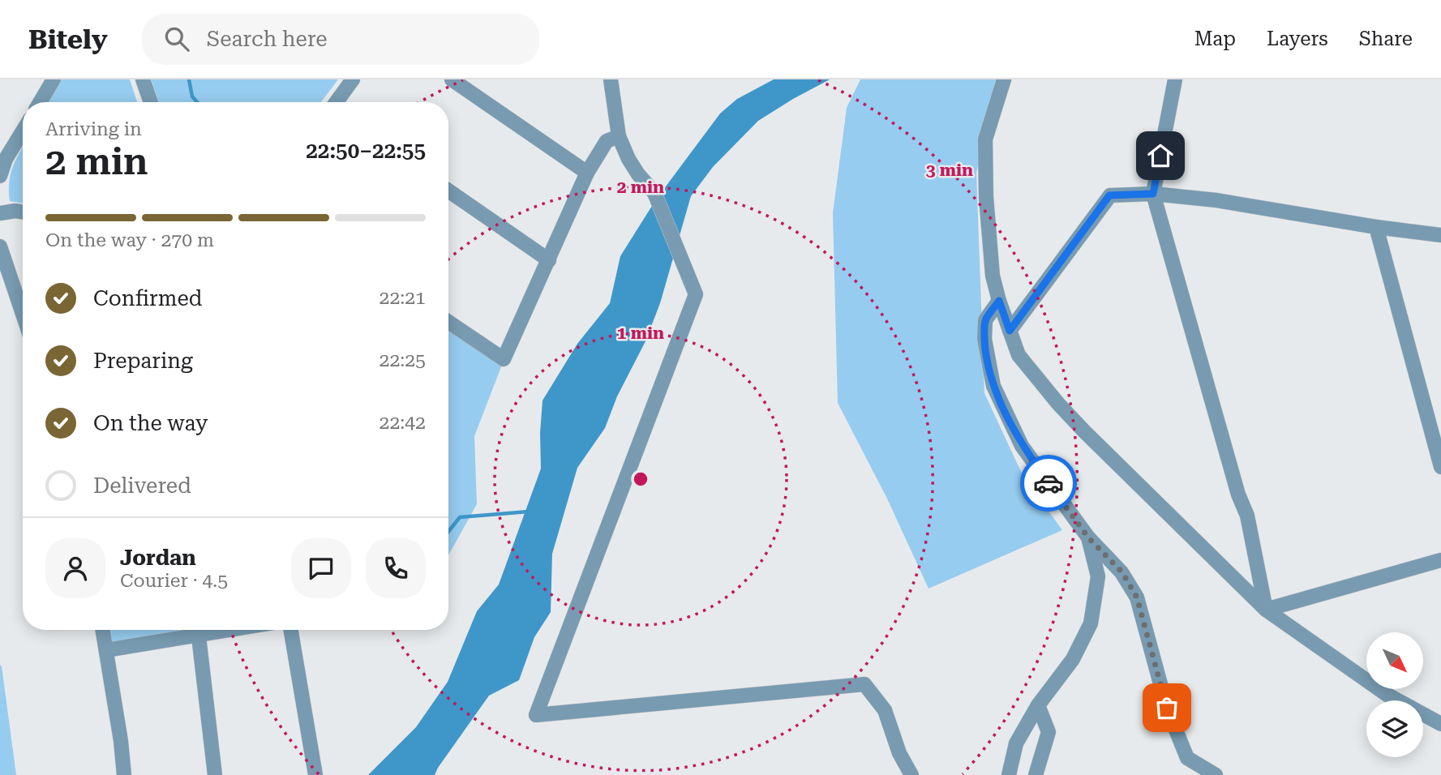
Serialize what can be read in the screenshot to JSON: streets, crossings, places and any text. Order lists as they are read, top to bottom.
{
  "north": "bottom right",
  "page": {
    "header": "Bitely",
    "search": "Search here",
    "nav": ["Map", "Layers", "Share"],
    "heading": ["2 min", "Arriving in", "22:50–22:55"],
    "panel": ["Jordan", "Courier · 4.5"],
    "bar": "On the way · 270 m",
    "list": [
      ["Confirmed", "22:21"],
      ["Preparing", "22:25"],
      ["On the way", "22:42"],
      "Delivered"
    ]
  },
  "rings": ["3 min", "2 min", "1 min"]
}
